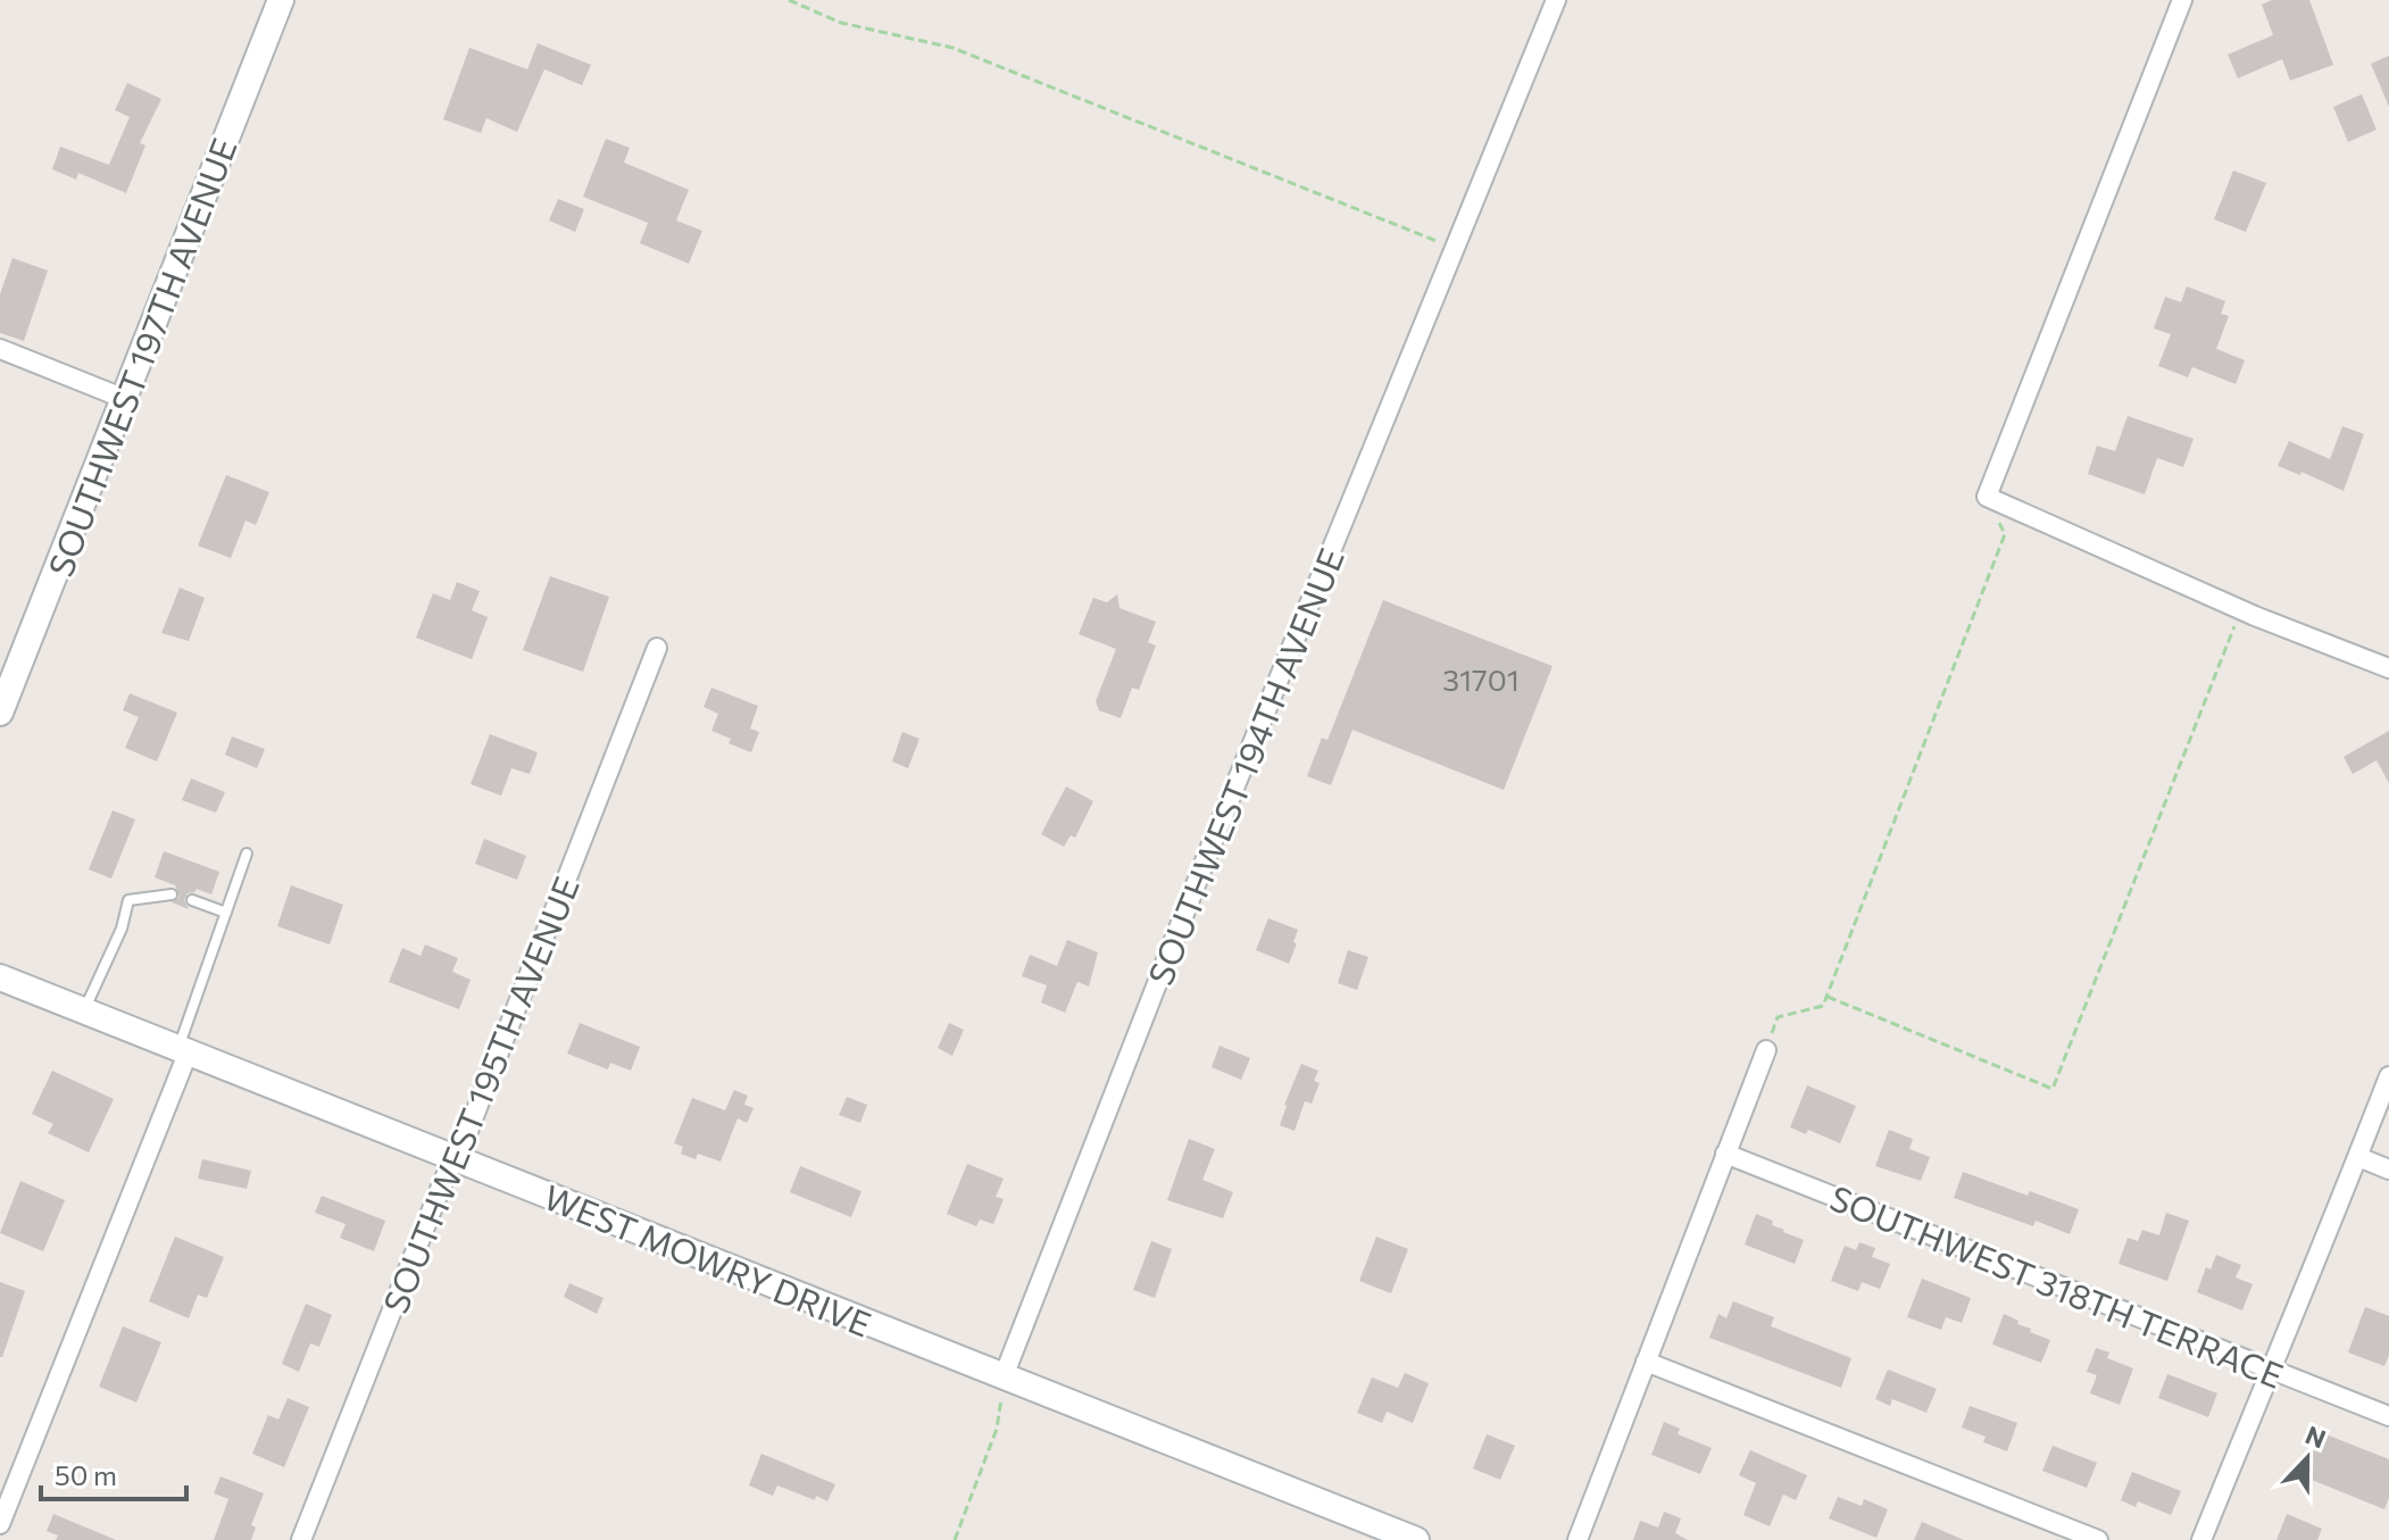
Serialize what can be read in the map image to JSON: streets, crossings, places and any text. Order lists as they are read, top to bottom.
{
  "streets": {
    "street": [
      "SOUTHWEST 197TH AVENUE",
      "SOUTHWEST 194TH AVENUE",
      "SOUTHWEST 195TH AVENUE",
      "WEST MOWRY DRIVE",
      "SOUTHWEST 318TH TERRACE"
    ]
  },
  "crossings": [
    ["SOUTHWEST 194TH AVENUE", "WEST MOWRY DRIVE"],
    ["SOUTHWEST 195TH AVENUE", "WEST MOWRY DRIVE"]
  ],
  "house_numbers": ["31701"],
  "scale_bar": "50 m",
  "north": "top"
}
